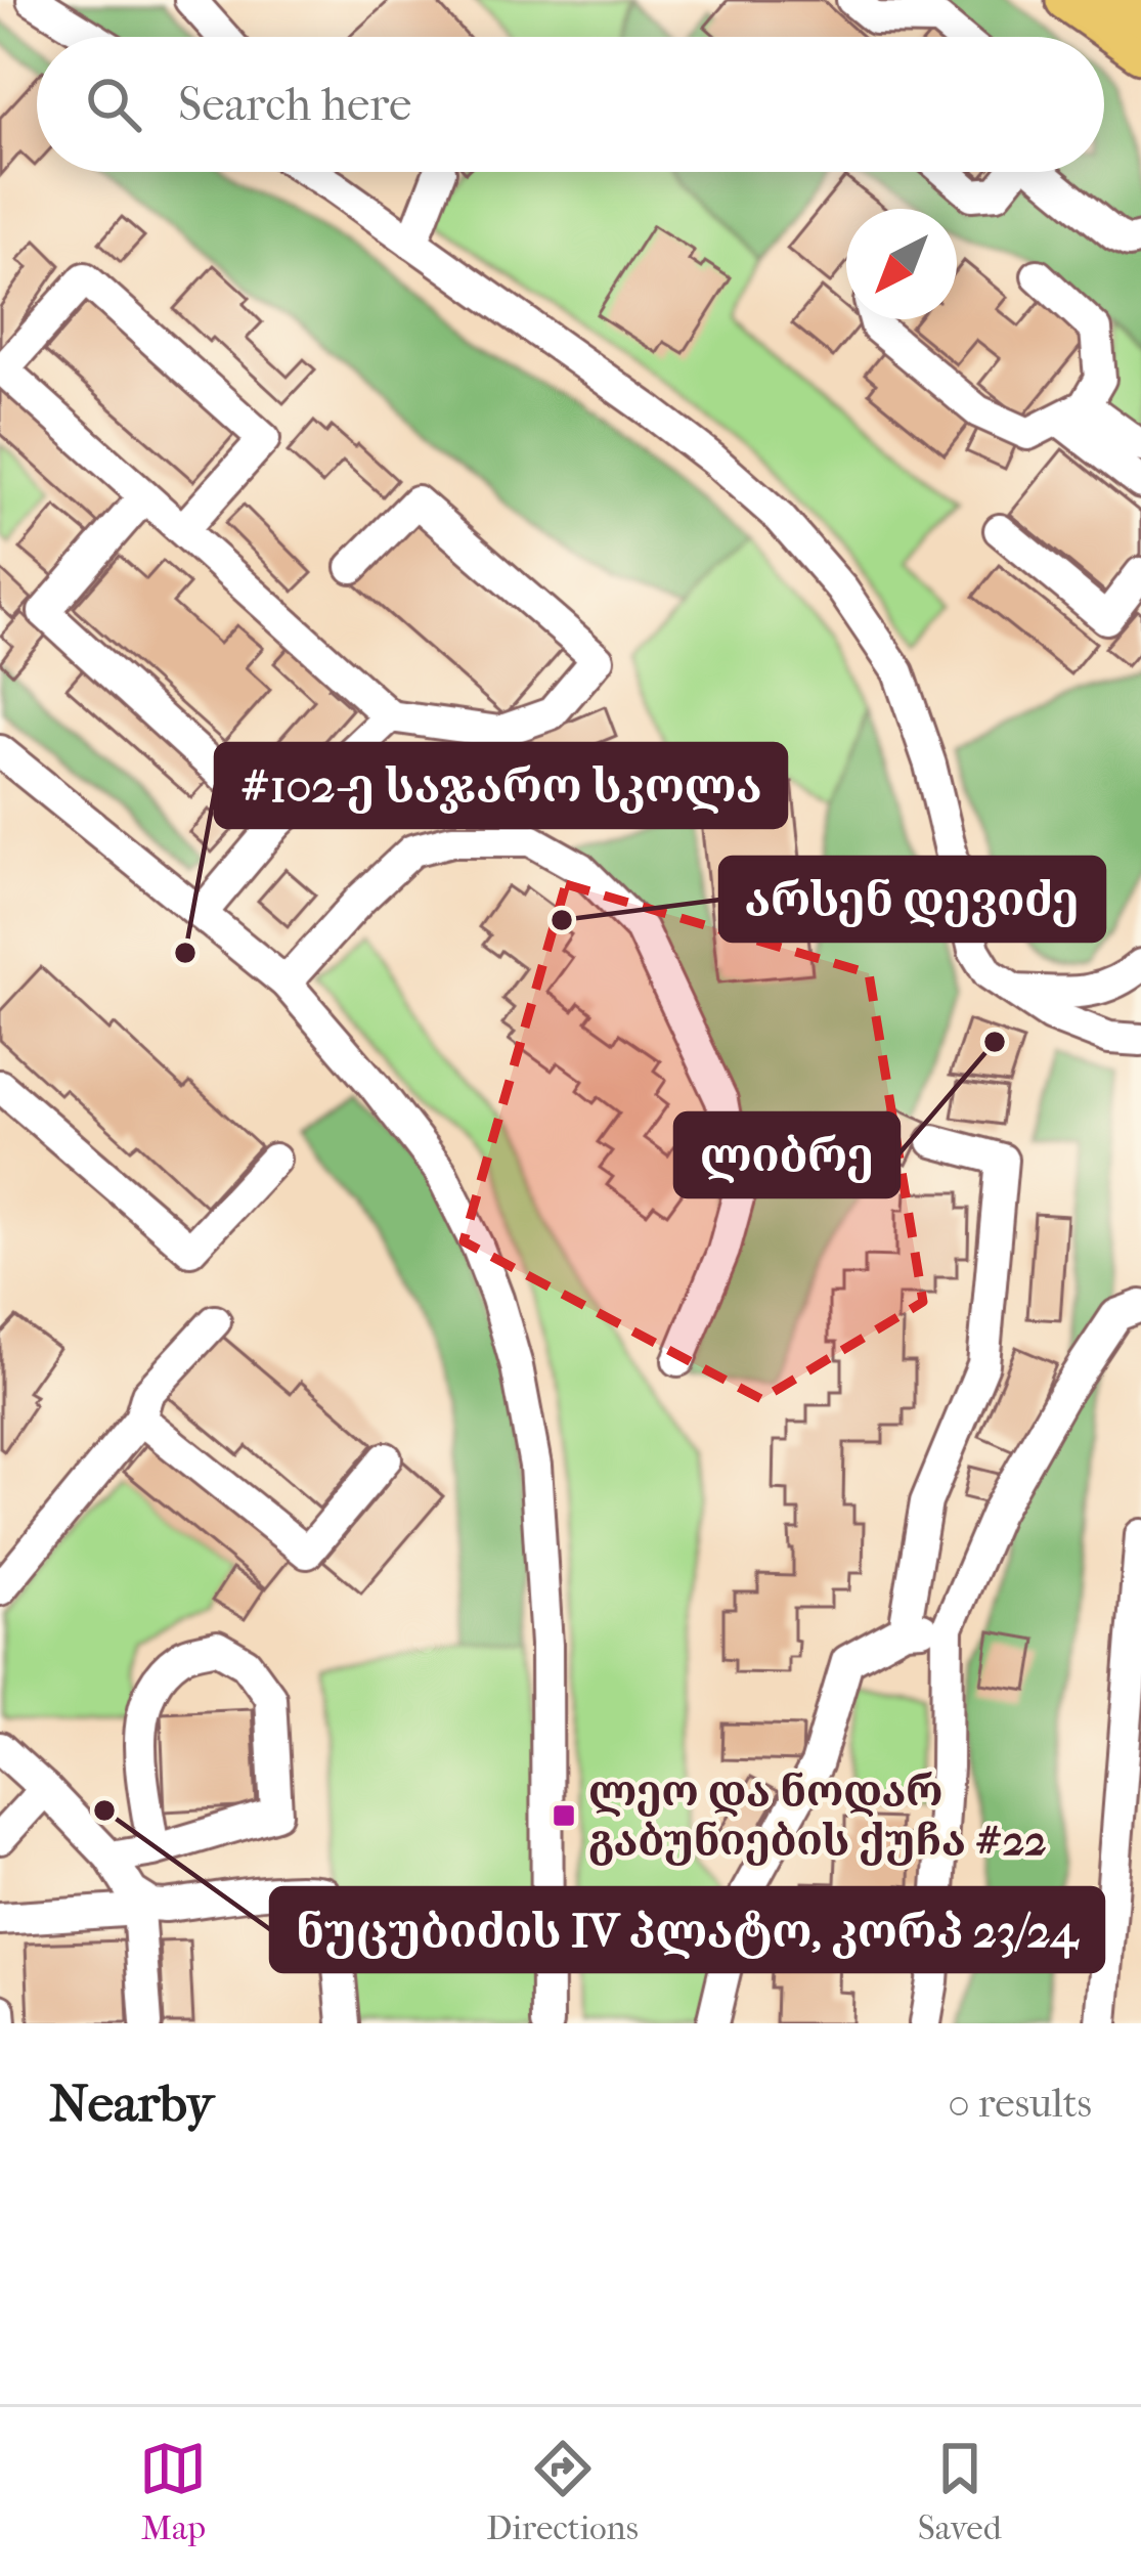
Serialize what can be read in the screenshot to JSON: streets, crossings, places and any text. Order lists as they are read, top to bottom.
{
  "places": {
    "other": [
      "არსენ დევიძე",
      "#102-ე საჯარო სკოლა",
      "ლიბრე",
      "ნუცუბიძის IV პლატო, კორპ 23/24"
    ],
    "transit": ["ლეო და ნოდარ გაბუნიების ქუჩა #22"]
  },
  "north": "bottom left",
  "page": {
    "search": "Search here",
    "heading": ["Nearby", "0 results"],
    "nav": ["Map", "Directions", "Saved"]
  }
}
